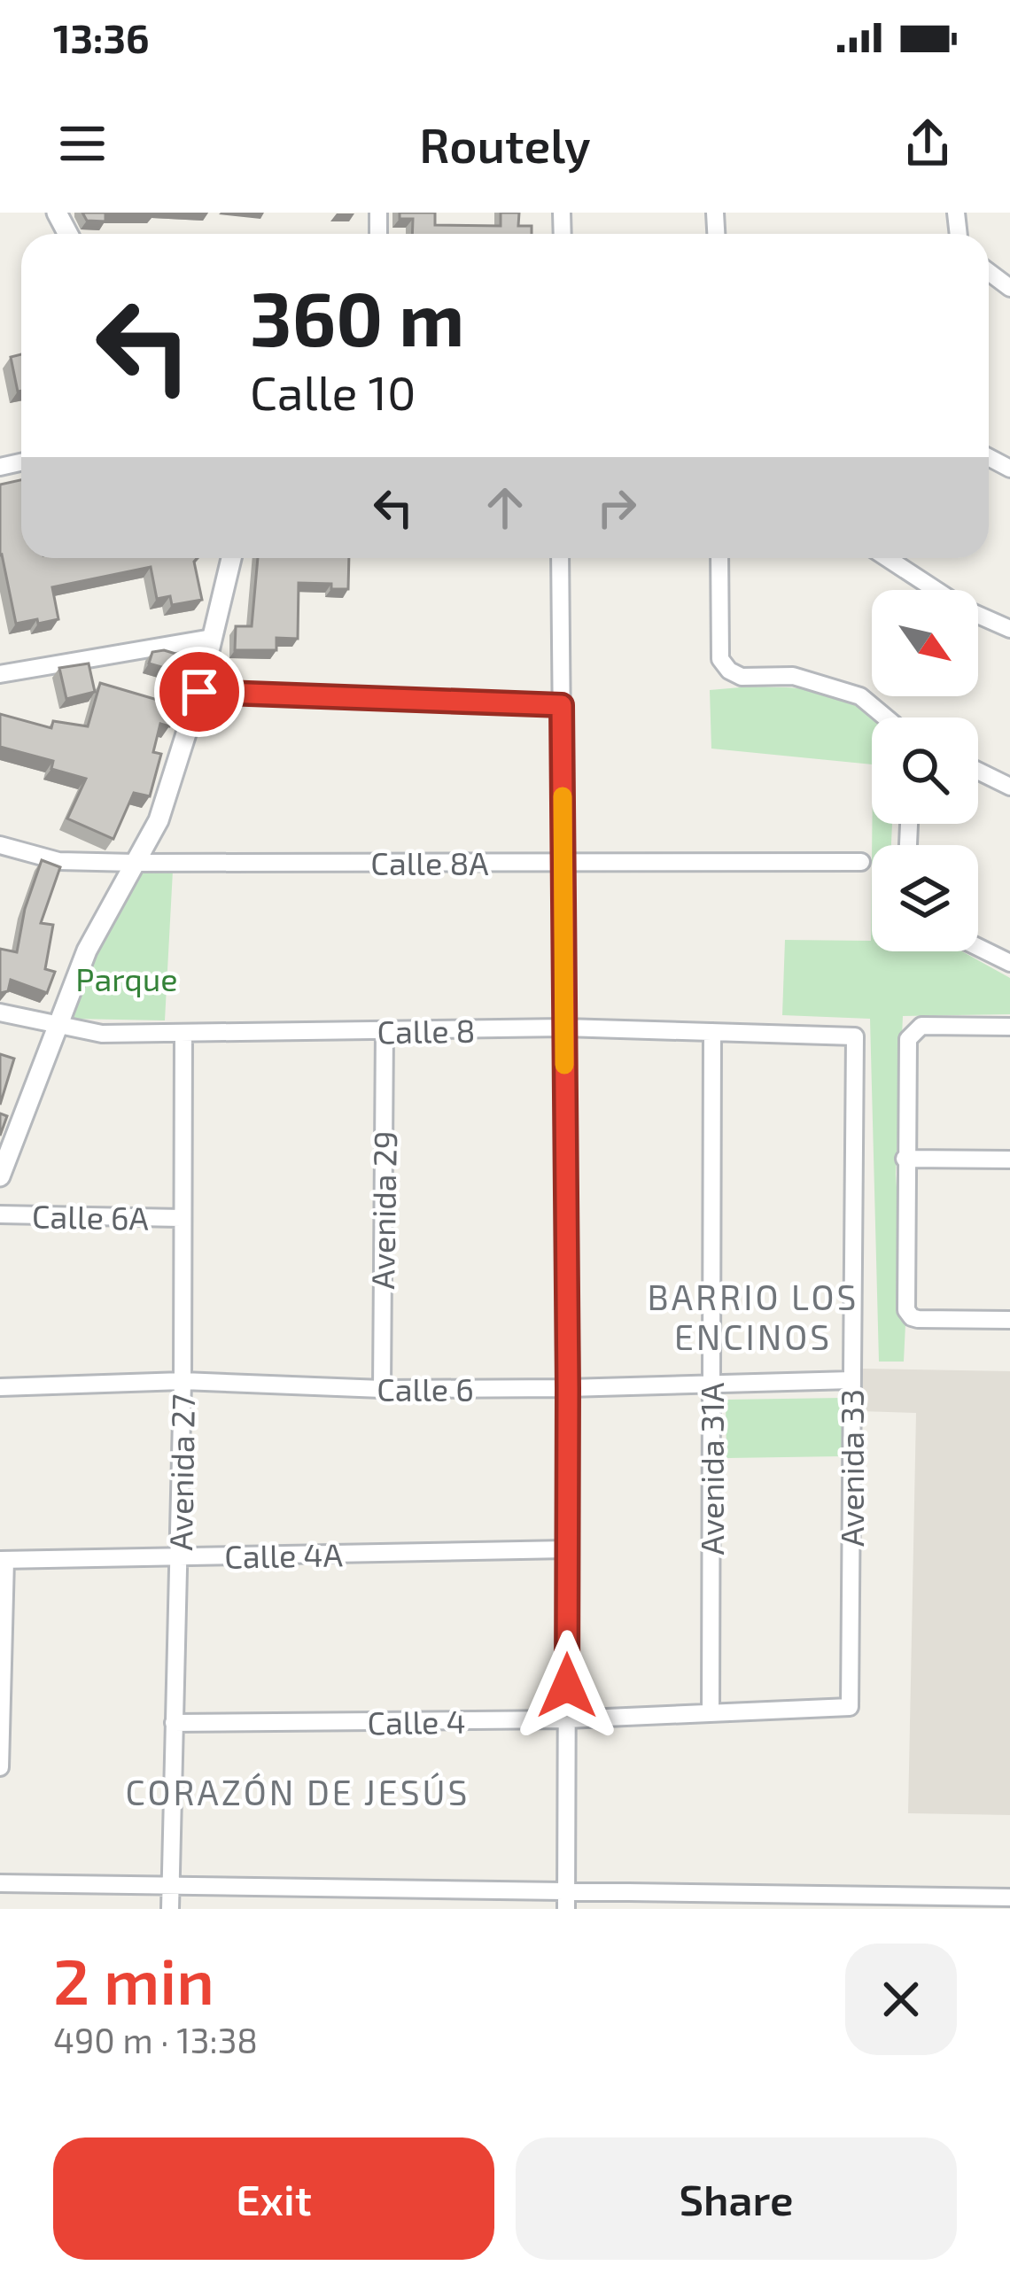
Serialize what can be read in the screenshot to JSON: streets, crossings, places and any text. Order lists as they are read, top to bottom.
{
  "streets": {
    "street": [
      "Calle 8A",
      "Calle 8",
      "Avenida 29",
      "Calle 6A",
      "Calle 6",
      "Avenida 33",
      "Avenida 31A",
      "Avenida 27",
      "Calle 4A",
      "Calle 4"
    ]
  },
  "crossings": [
    ["Calle 8", "Avenida 29"],
    ["Calle 8", "Avenida 33"],
    ["Calle 8", "Avenida 31A"],
    ["Calle 8", "Avenida 27"],
    ["Avenida 29", "Calle 6"],
    ["Calle 6A", "Avenida 27"],
    ["Calle 6", "Avenida 33"],
    ["Calle 6", "Avenida 31A"],
    ["Calle 6", "Avenida 27"],
    ["Avenida 33", "Calle 4"],
    ["Avenida 31A", "Calle 4"],
    ["Avenida 27", "Calle 4A"],
    ["Avenida 27", "Calle 4"]
  ],
  "districts": ["BARRIO LOS ENCINOS", "CORAZÓN DE JESÚS"],
  "parks": ["Parque"],
  "north": "bottom right",
  "page": {
    "status": "13:36",
    "header": "Routely",
    "turn": ["360 m", "Calle 10"],
    "heading": ["2 min", "490 m · 13:38"],
    "buttons": ["Exit", "Share"]
  }
}
